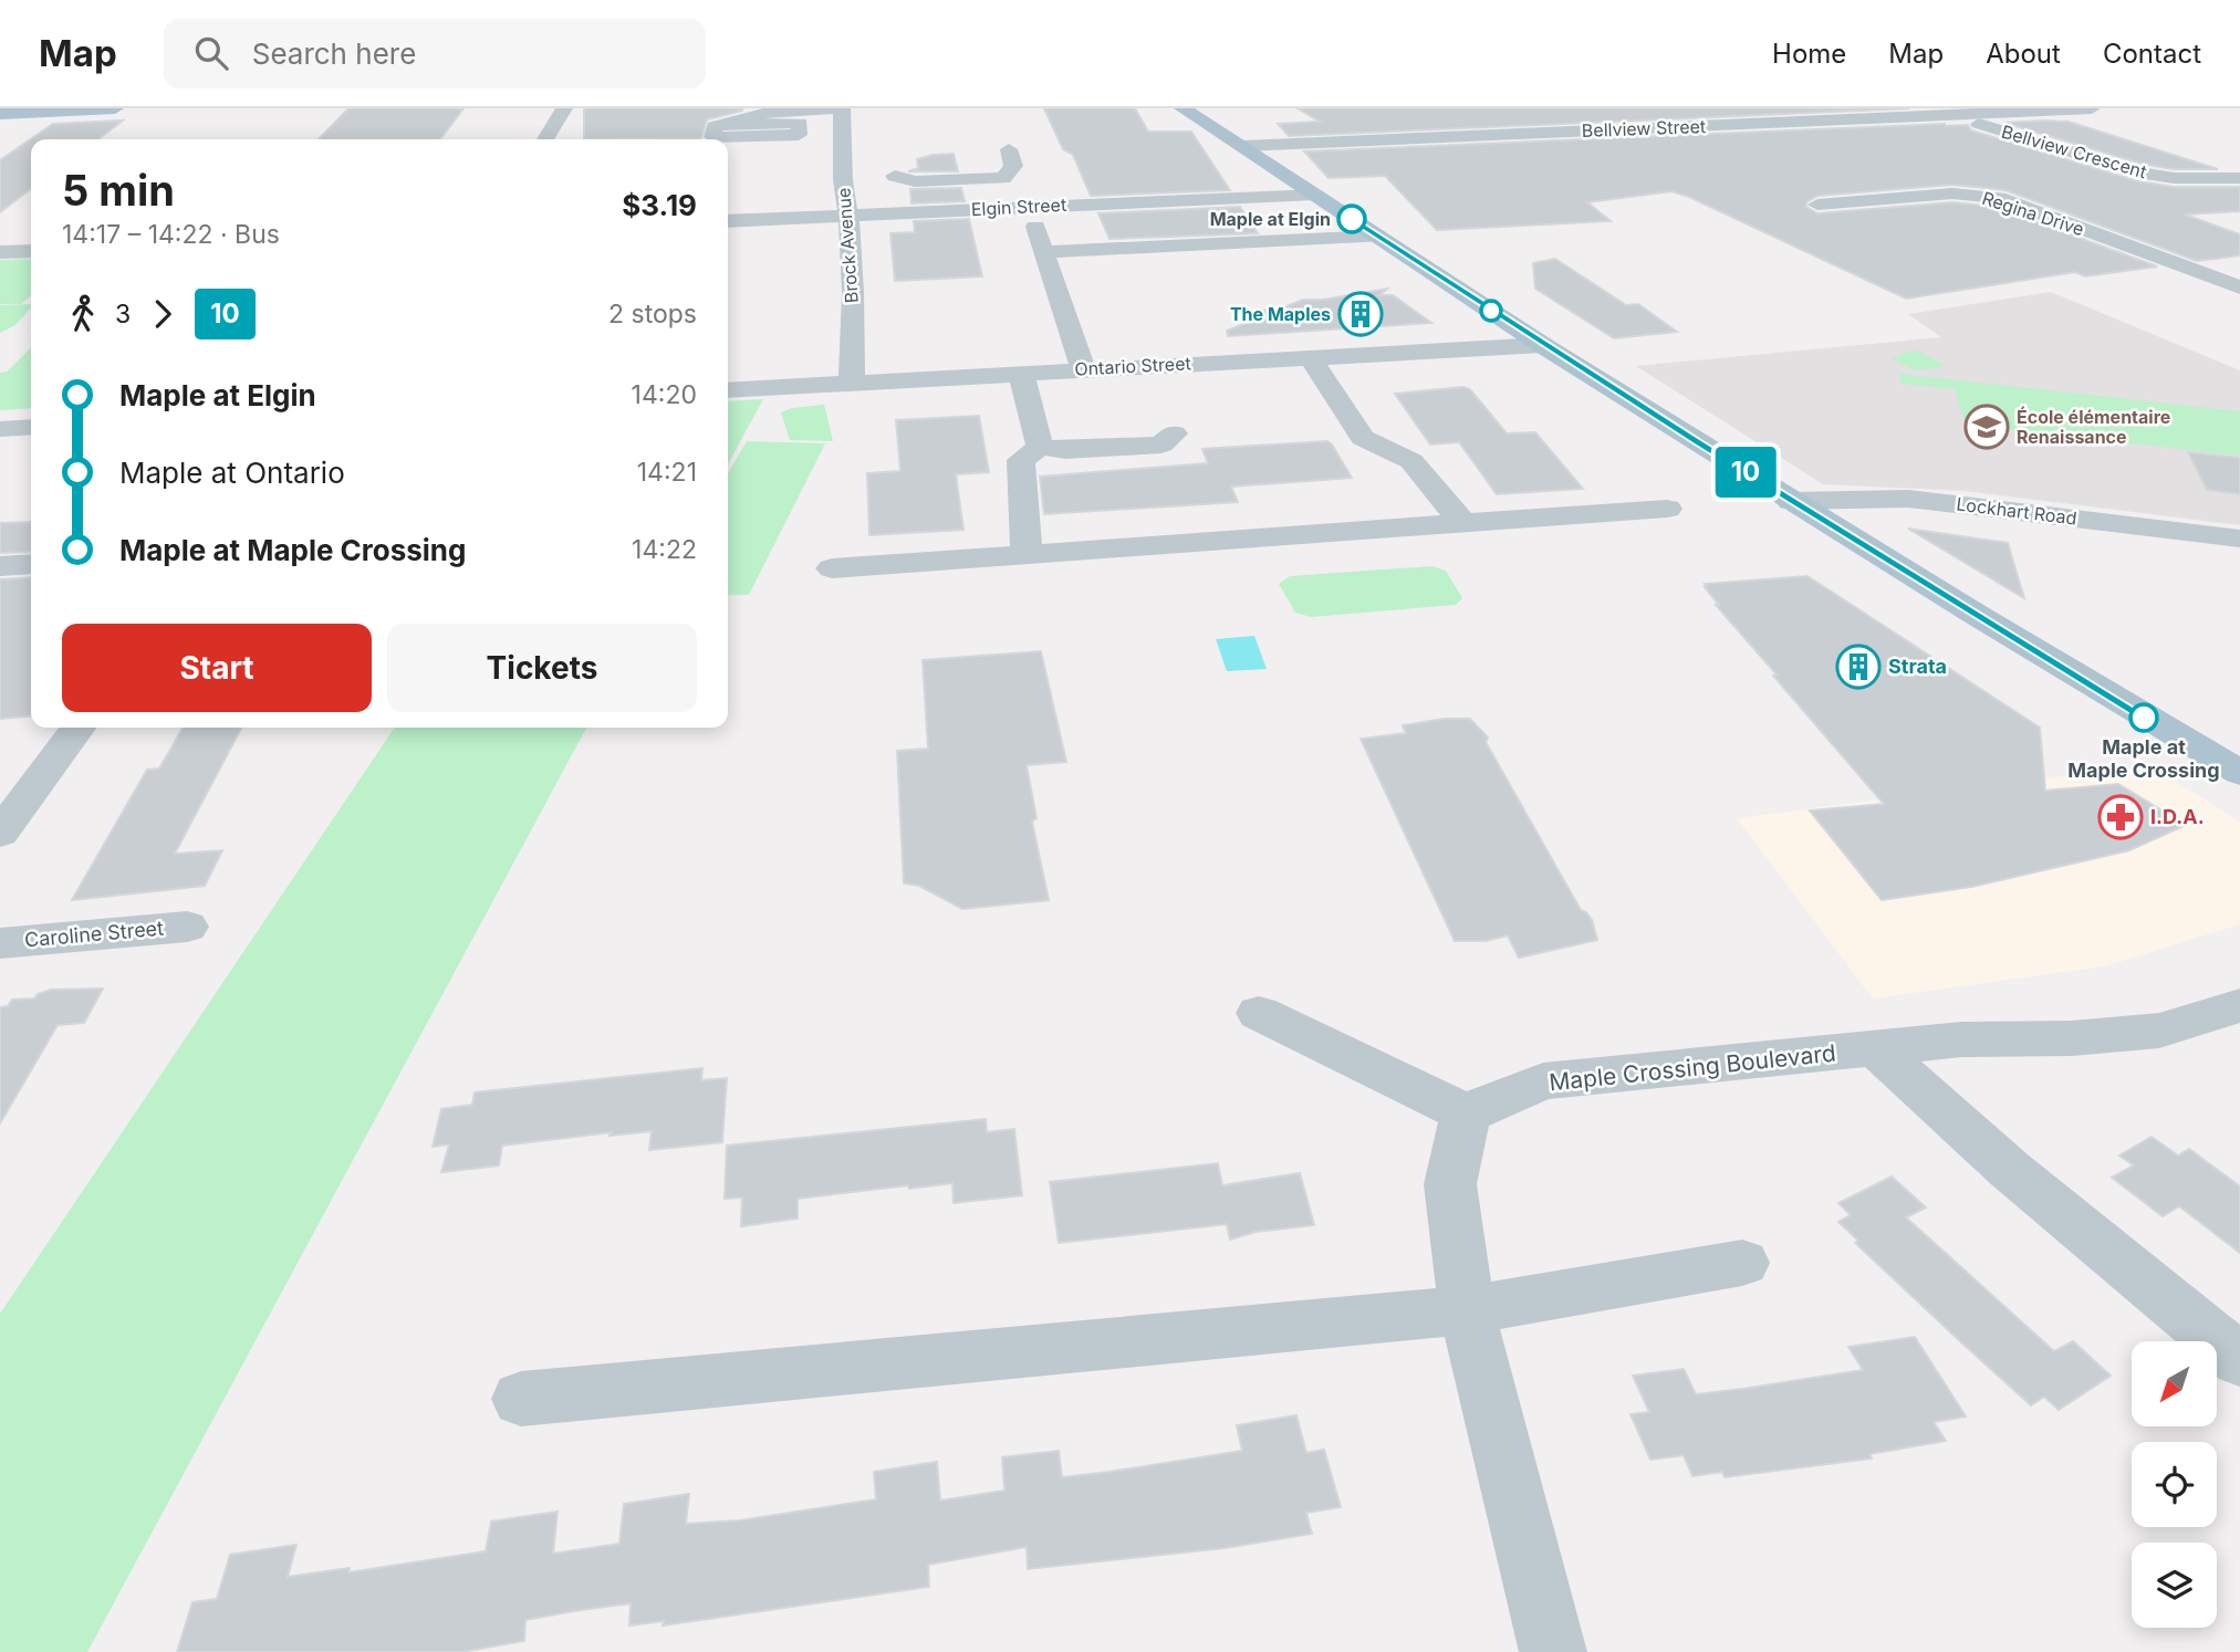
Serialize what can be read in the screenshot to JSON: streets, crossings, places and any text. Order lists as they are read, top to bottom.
{
  "streets": {
    "street": [
      "Bellview Street",
      "Bellview Crescent",
      "Elgin Street",
      "Regina Drive",
      "Brock Avenue",
      "Ontario Street",
      "Lockhart Road",
      "Caroline Street",
      "Maple Crossing Boulevard"
    ]
  },
  "crossings": [
    ["Bellview Street", "Bellview Crescent"],
    ["Elgin Street", "Brock Avenue"],
    ["Brock Avenue", "Ontario Street"]
  ],
  "places": {
    "other": ["Maple at Elgin", "Maple at Maple Crossing"],
    "building": ["The Maples", "Strata"],
    "school or university": ["École élémentaire Renaissance"],
    "pharmacy": ["I.D.A."]
  },
  "lines": ["bus line 10"],
  "north": "bottom left",
  "page": {
    "header": "Map",
    "search": "Search here",
    "nav": [
      "Home",
      "Map",
      "About",
      "Contact"
    ],
    "on_map": "10",
    "heading": ["5 min", "14:17 – 14:22 · Bus", "$3.19"],
    "legs": ["3", "10", "2 stops"],
    "list": [
      {
        "name": "Maple at Elgin",
        "value": "14:20"
      },
      {
        "name": "Maple at Ontario",
        "value": "14:21"
      },
      {
        "name": "Maple at Maple Crossing",
        "value": "14:22"
      }
    ],
    "buttons": ["Start", "Tickets"]
  }
}
